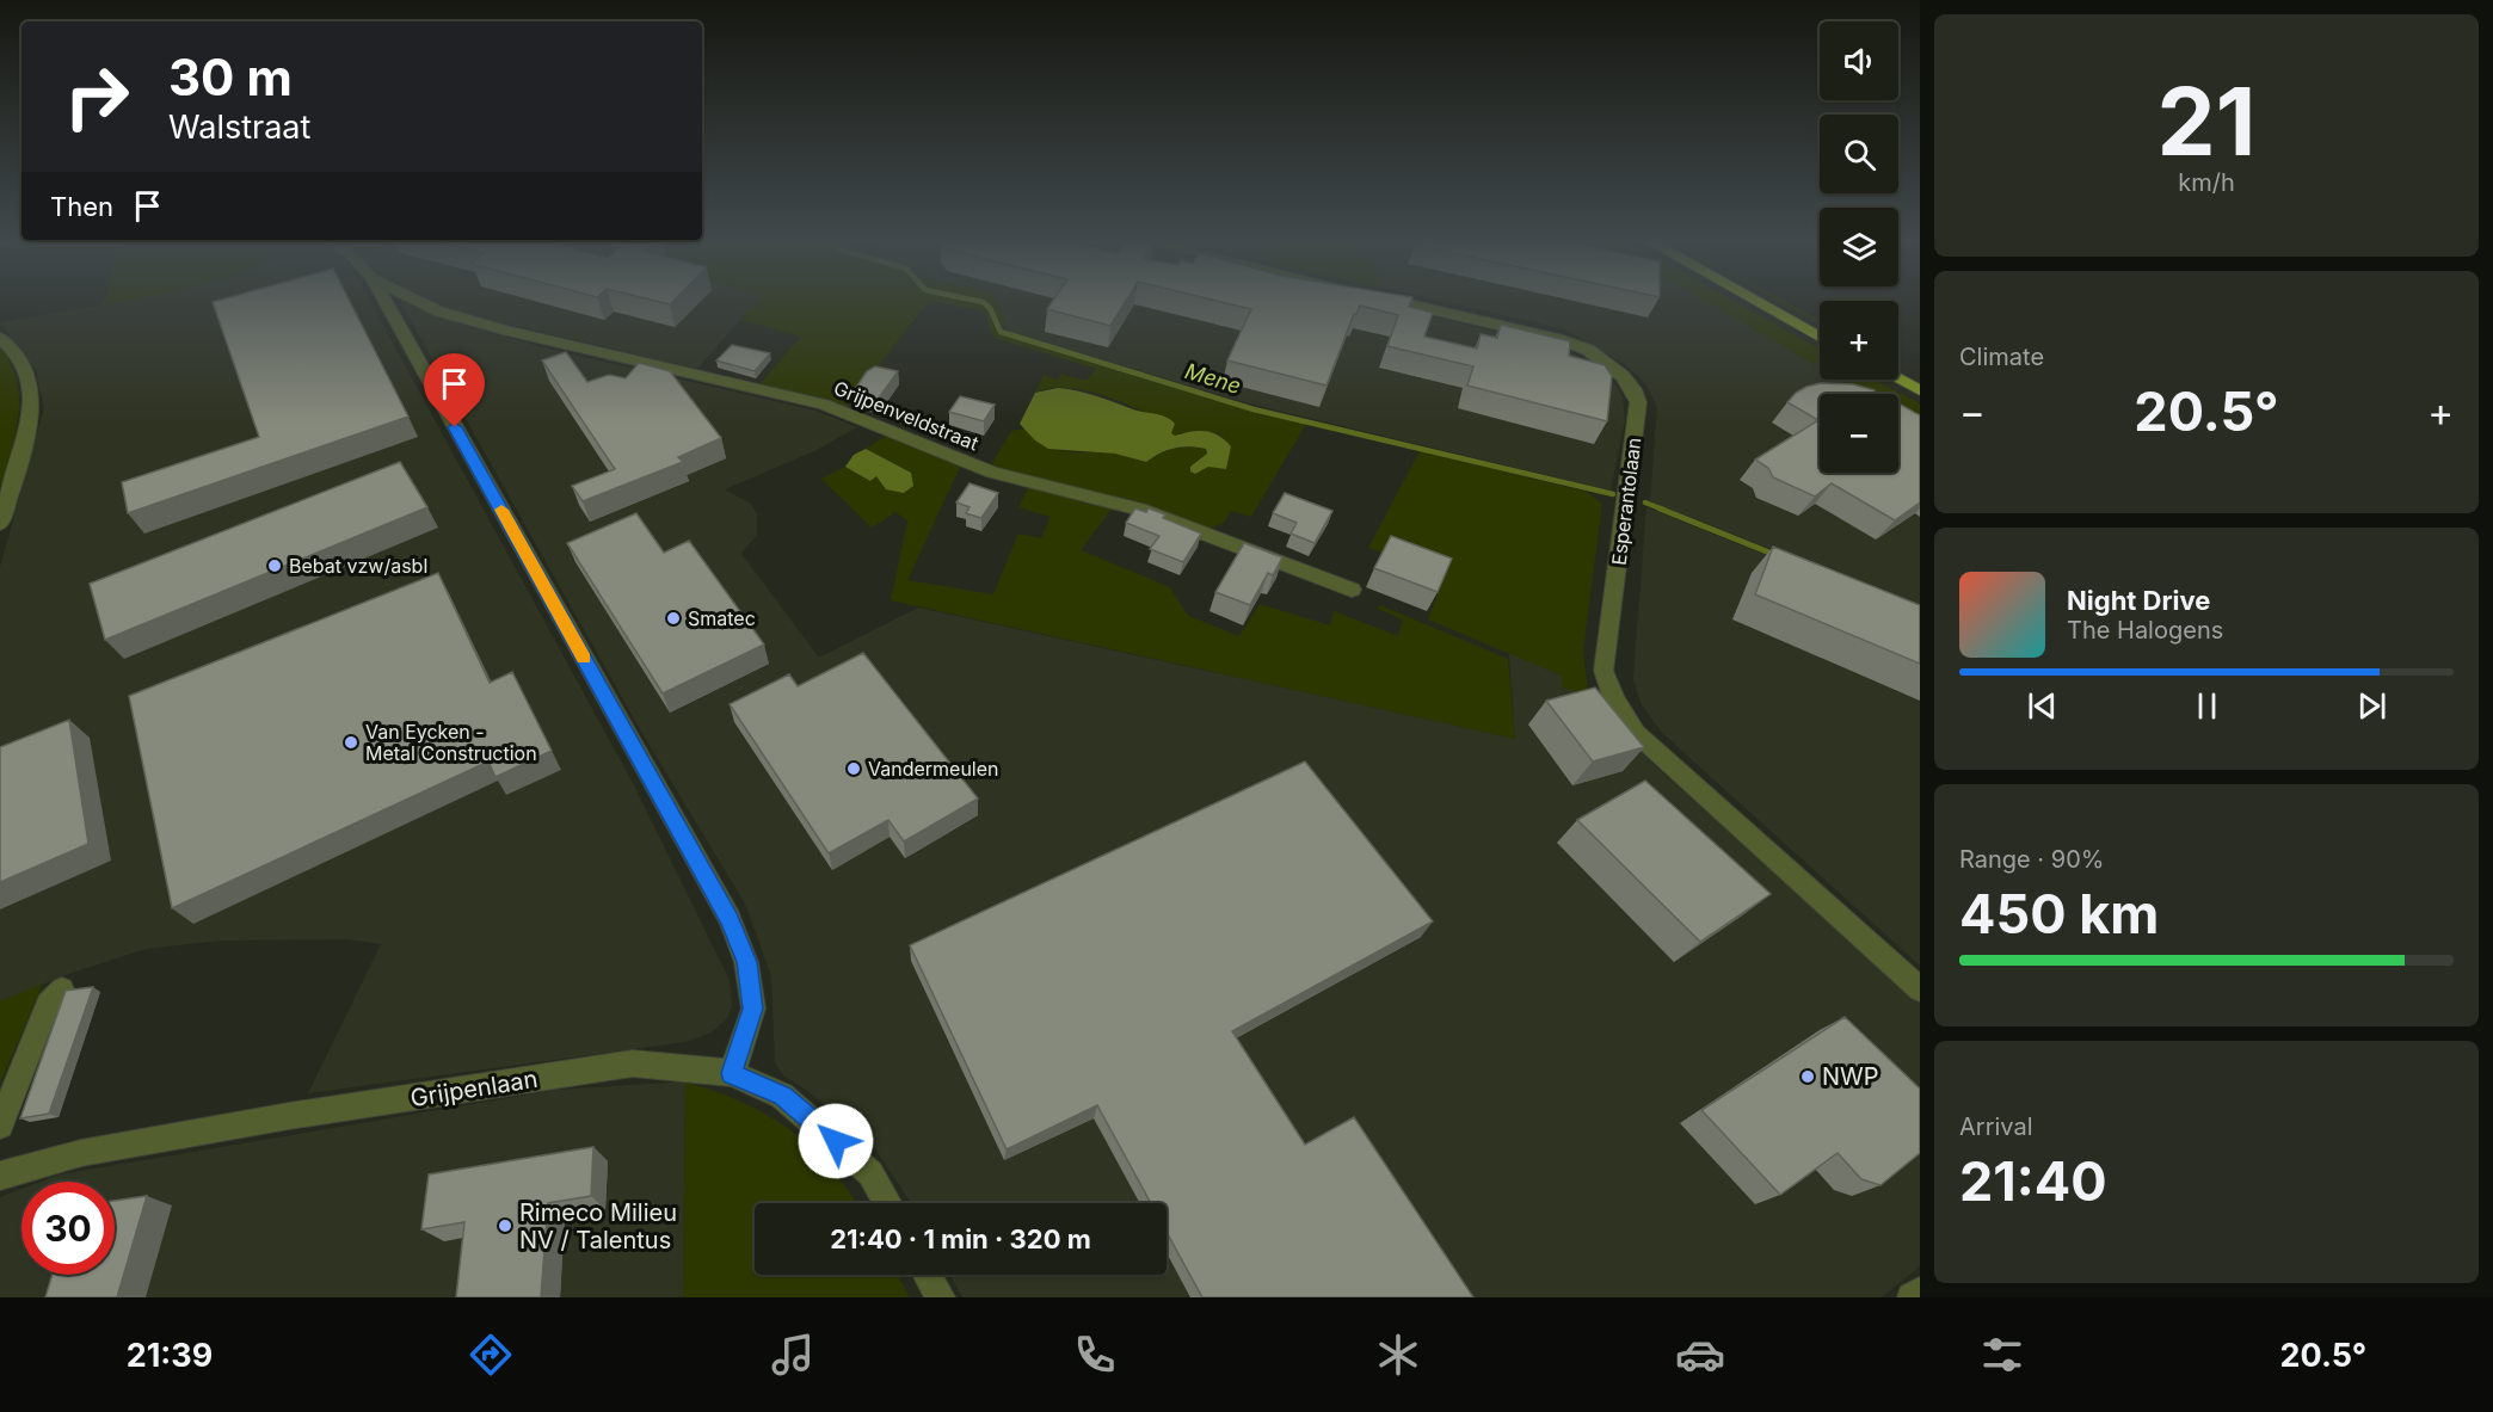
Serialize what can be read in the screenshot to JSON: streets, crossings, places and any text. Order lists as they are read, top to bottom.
{
  "streets": {
    "street": ["Grijpenveldstraat", "Esperantolaan", "Grijpenlaan"]
  },
  "water": ["Mene"],
  "places": [
    "Bebat vzw/asbl",
    "Smatec",
    "Van Eycken - Metal Construction",
    "Vandermeulen",
    "NWP",
    "Rimeco Milieu NV / Talentus"
  ],
  "page": {
    "tile": [
      ["21", "km/h"],
      "Climate",
      ["Range · 90%", "450 km"],
      ["Arrival", "21:40"]
    ],
    "map_buttons": ["+", "−"],
    "turn": ["30 m", "Walstraat"],
    "then": "Then",
    "heat": ["−", "20.5°", "+"],
    "song": ["Night Drive", "The Halogens"],
    "limit": "30",
    "trip": "21:40 · 1 min · 320 m",
    "tabs": ["21:39", "20.5°"]
  }
}
